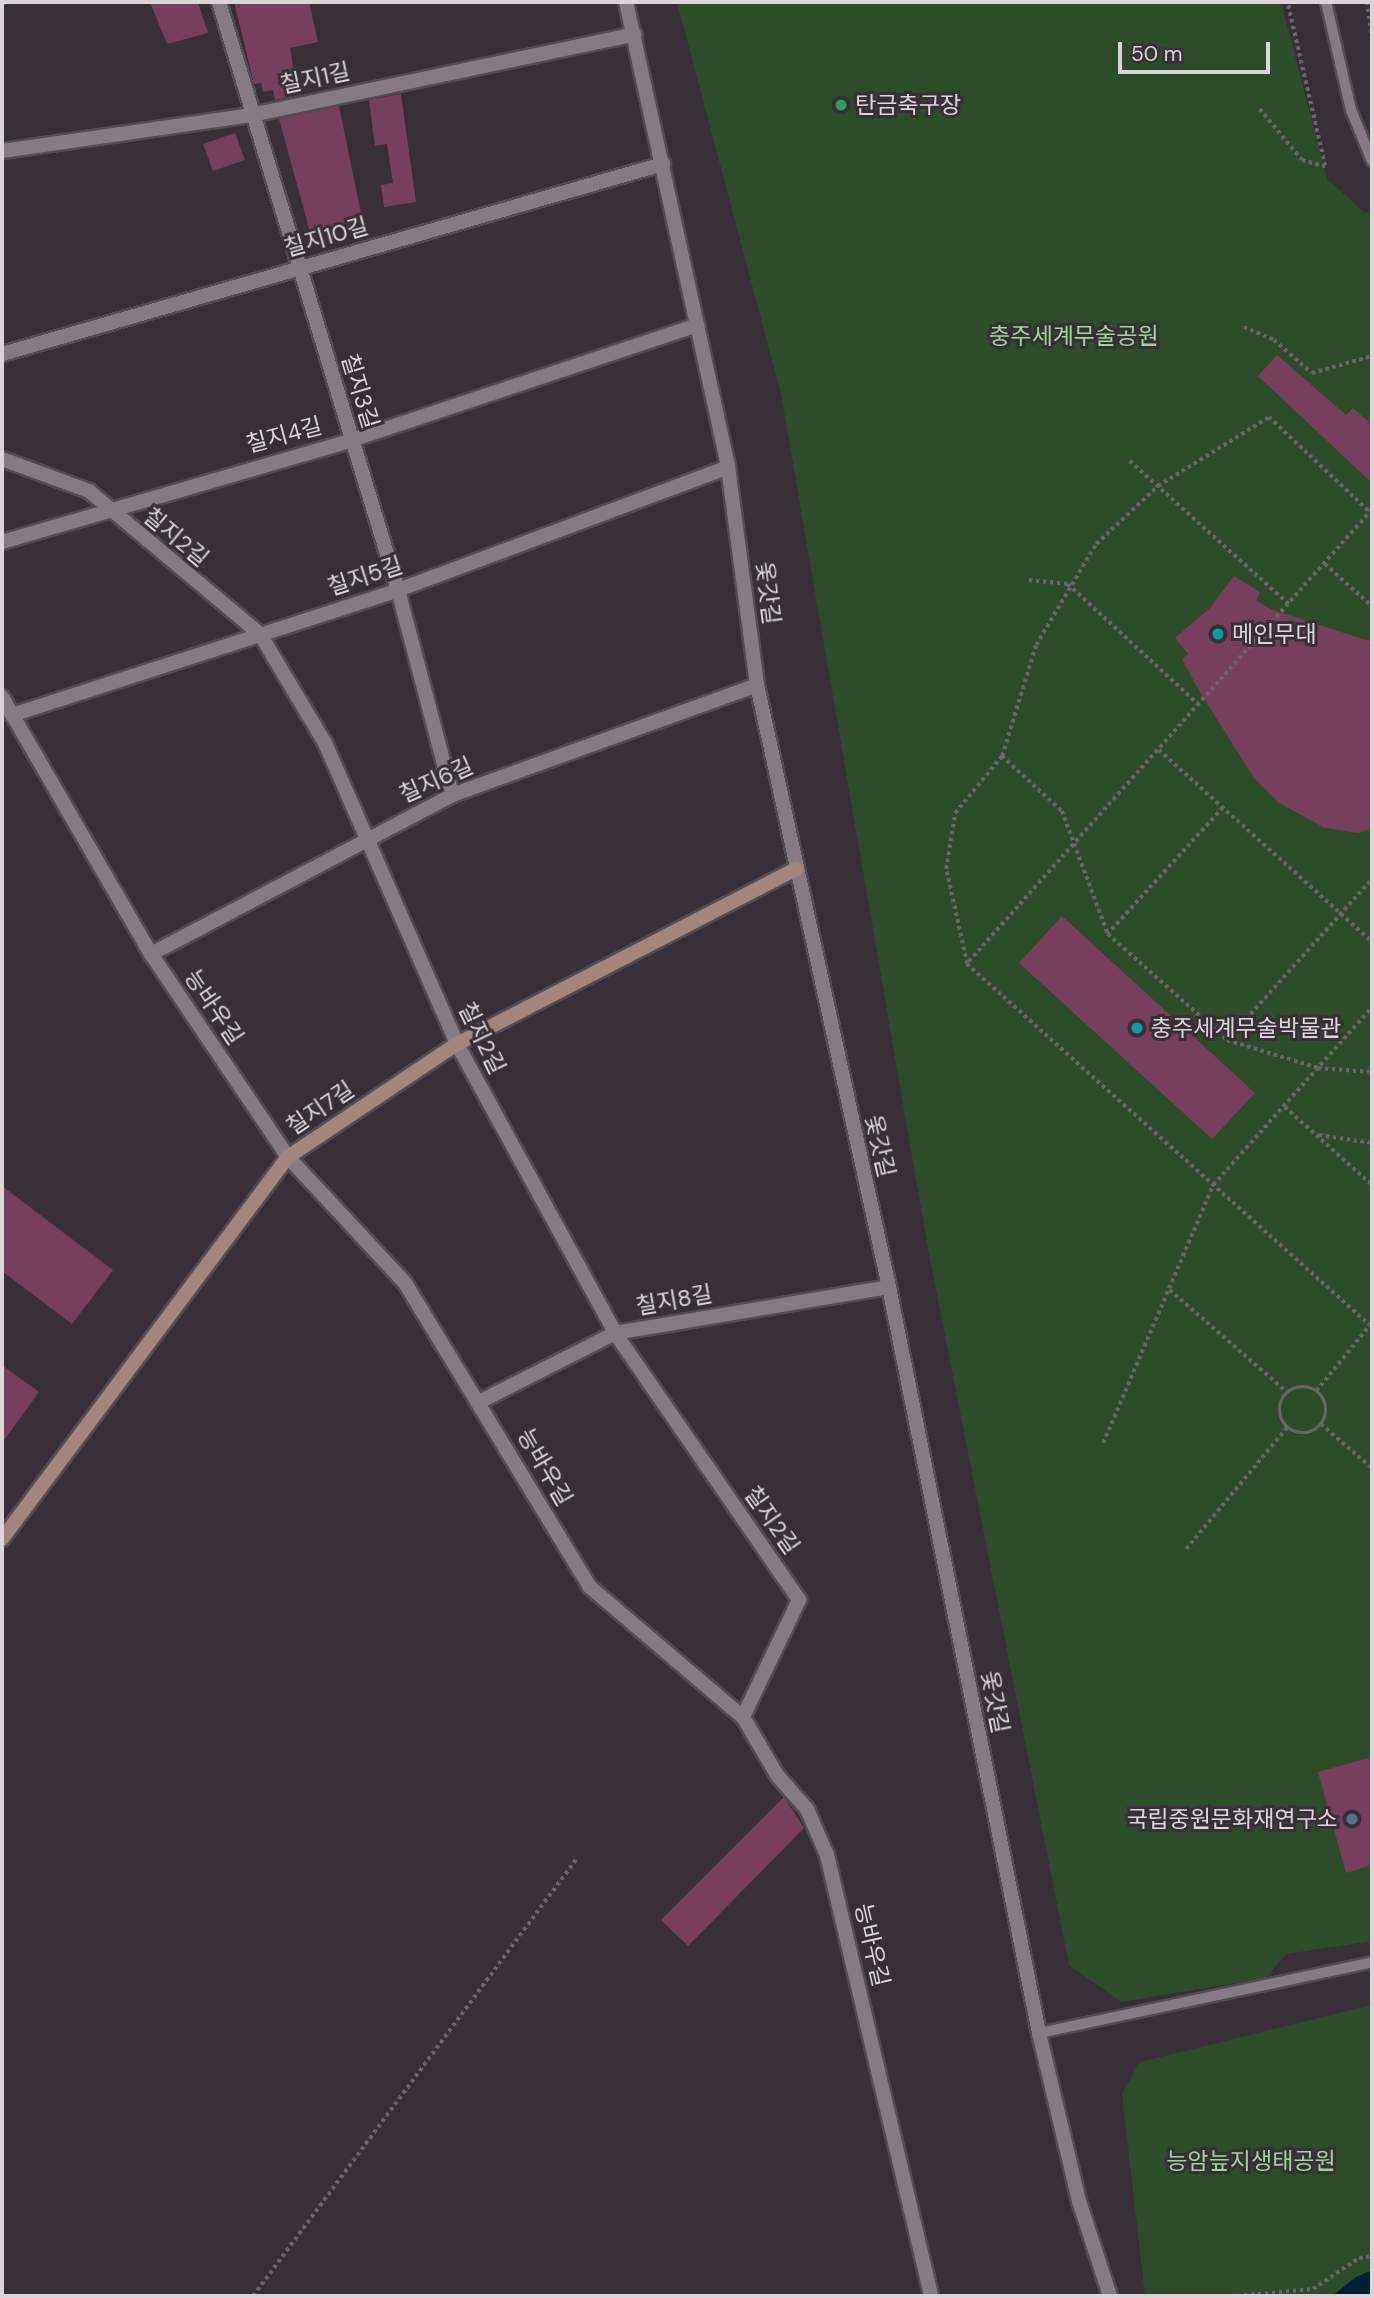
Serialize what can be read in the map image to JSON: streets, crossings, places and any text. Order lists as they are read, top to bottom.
{
  "streets": {
    "street": [
      "칠지1길",
      "칠지10길",
      "칠지3길",
      "칠지4길",
      "칠지2길",
      "칠지5길",
      "옻갓길",
      "칠지6길",
      "능바우길",
      "칠지7길",
      "칠지8길"
    ]
  },
  "crossings": [
    ["칠지1길", "칠지3길"],
    ["칠지1길", "옻갓길"],
    ["칠지10길", "칠지3길"],
    ["칠지10길", "옻갓길"],
    ["칠지3길", "칠지4길"],
    ["칠지3길", "칠지5길"],
    ["칠지3길", "칠지6길"],
    ["칠지4길", "칠지2길"],
    ["칠지4길", "옻갓길"],
    ["칠지2길", "칠지5길"],
    ["칠지2길", "칠지6길"],
    ["칠지2길", "능바우길"],
    ["칠지2길", "칠지7길"],
    ["칠지2길", "칠지8길"],
    ["칠지5길", "옻갓길"],
    ["칠지5길", "능바우길"],
    ["옻갓길", "칠지6길"],
    ["옻갓길", "칠지7길"],
    ["옻갓길", "칠지8길"],
    ["칠지6길", "능바우길"],
    ["능바우길", "칠지7길"],
    ["능바우길", "칠지8길"]
  ],
  "parks": ["충주세계무술공원", "능암늪지생태공원"],
  "places": [
    "탄금축구장",
    "메인무대",
    "충주세계무술박물관",
    "국립중원문화재연구소"
  ],
  "scale_bar": "50 m"
}
